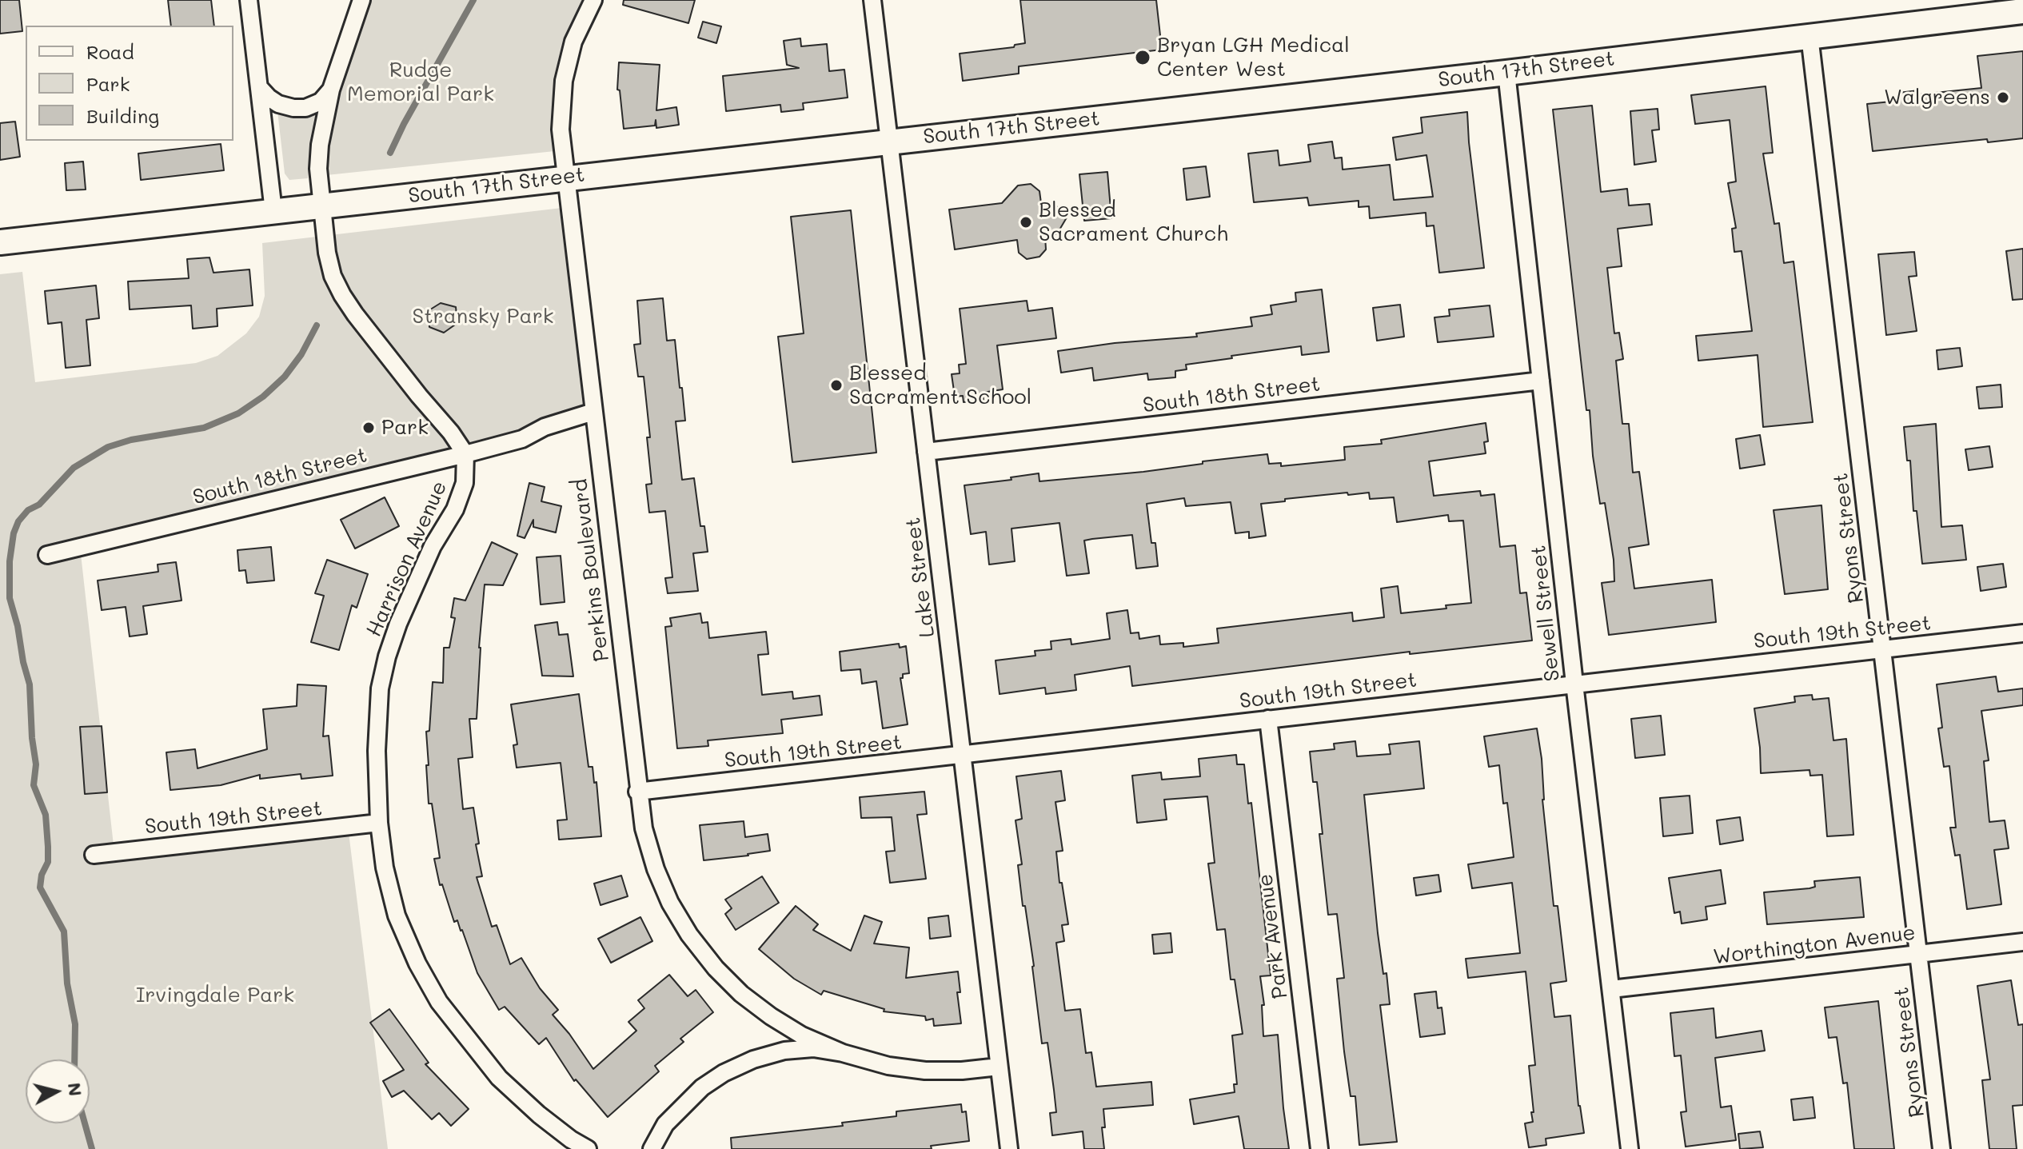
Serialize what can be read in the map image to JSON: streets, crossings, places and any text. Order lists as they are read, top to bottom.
{
  "streets": {
    "main road": ["South 17th Street"],
    "street": [
      "South 18th Street",
      "Ryons Street",
      "Harrison Avenue",
      "Perkins Boulevard",
      "Lake Street",
      "Sewell Street",
      "South 19th Street",
      "Park Avenue",
      "Worthington Avenue"
    ]
  },
  "crossings": [
    ["South 17th Street", "Ryons Street"],
    ["South 17th Street", "Perkins Boulevard"],
    ["South 17th Street", "Lake Street"],
    ["South 17th Street", "Sewell Street"],
    ["South 18th Street", "Harrison Avenue"],
    ["South 18th Street", "Perkins Boulevard"],
    ["South 18th Street", "Lake Street"],
    ["South 18th Street", "Sewell Street"],
    ["Ryons Street", "South 19th Street"],
    ["Ryons Street", "Worthington Avenue"],
    ["Harrison Avenue", "South 19th Street"],
    ["Perkins Boulevard", "South 19th Street"],
    ["Lake Street", "South 19th Street"],
    ["Sewell Street", "South 19th Street"],
    ["Sewell Street", "Worthington Avenue"],
    ["South 19th Street", "Park Avenue"]
  ],
  "parks": ["Rudge Memorial Park", "Stransky Park", "Irvingdale Park"],
  "places": [
    "Bryan LGH Medical Center West",
    "Walgreens",
    "Blessed Sacrament Church",
    "Blessed Sacrament School",
    "Park"
  ],
  "legend": ["Road", "Park", "Building"],
  "north": "right"
}
